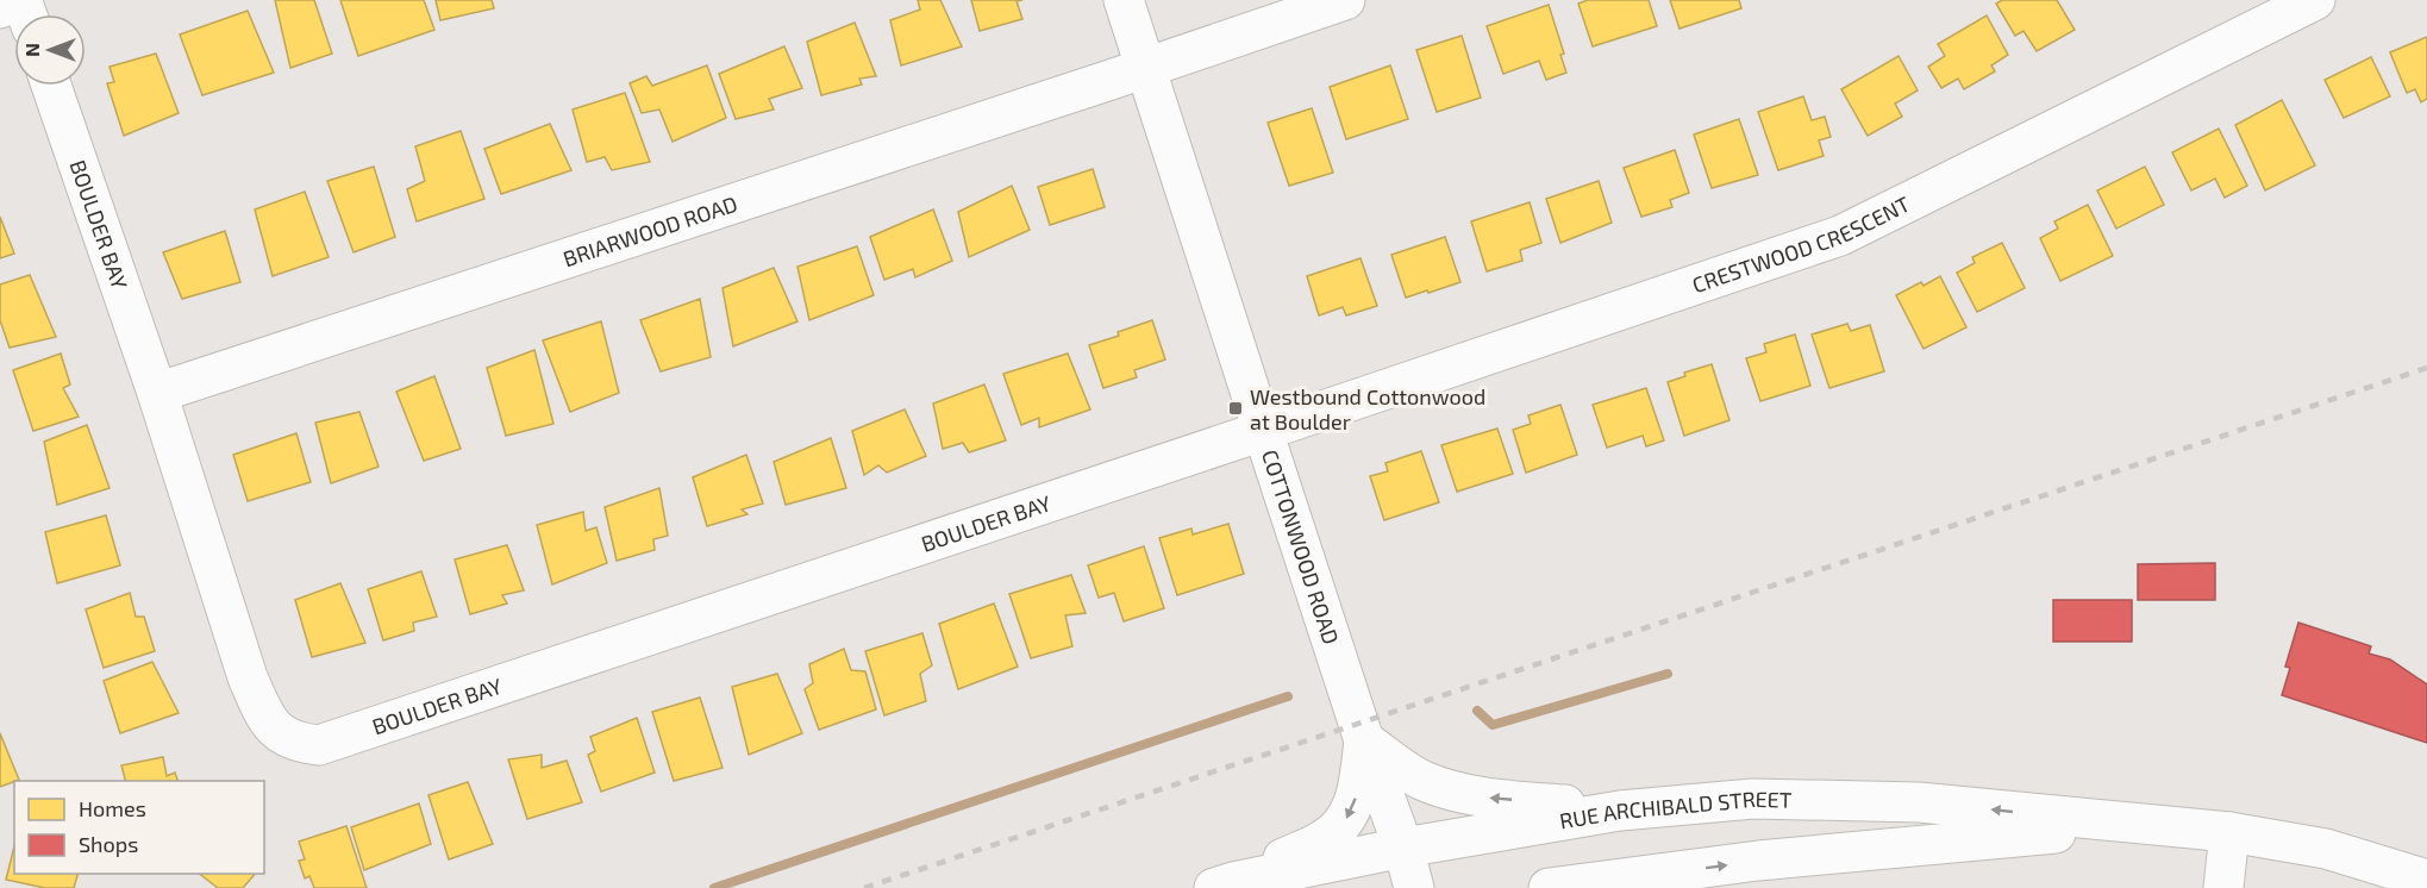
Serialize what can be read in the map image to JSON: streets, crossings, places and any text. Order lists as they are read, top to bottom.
{
  "streets": {
    "street": [
      "BOULDER BAY",
      "BRIARWOOD ROAD",
      "CRESTWOOD CRESCENT",
      "COTTONWOOD ROAD",
      "RUE ARCHIBALD STREET"
    ]
  },
  "crossings": [
    ["BOULDER BAY", "BRIARWOOD ROAD"],
    ["BOULDER BAY", "CRESTWOOD CRESCENT"],
    ["BOULDER BAY", "COTTONWOOD ROAD"],
    ["BRIARWOOD ROAD", "COTTONWOOD ROAD"],
    ["CRESTWOOD CRESCENT", "COTTONWOOD ROAD"],
    ["COTTONWOOD ROAD", "RUE ARCHIBALD STREET"]
  ],
  "places": {
    "transit": ["Westbound Cottonwood at Boulder"]
  },
  "legend": ["Homes", "Shops"],
  "north": "left"
}
